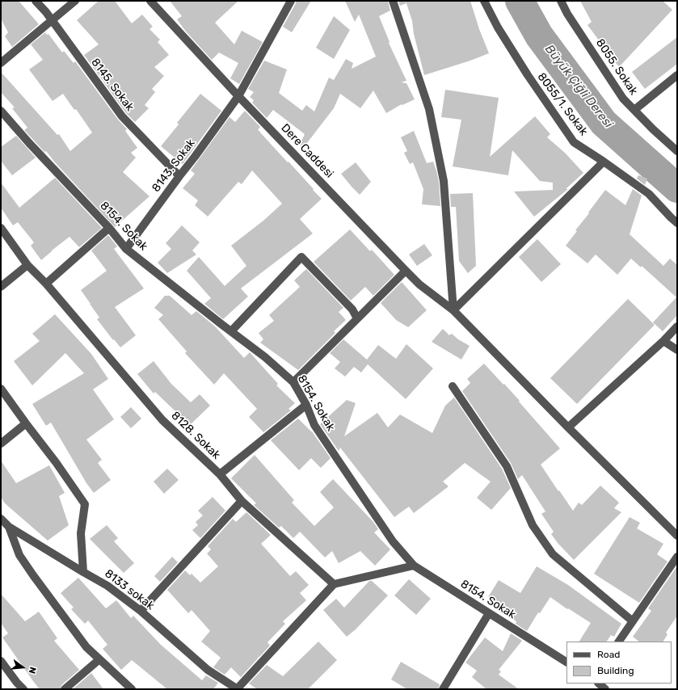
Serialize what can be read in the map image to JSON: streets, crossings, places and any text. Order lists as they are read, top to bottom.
{
  "streets": {
    "street": [
      "8055. Sokak",
      "8145. Sokak",
      "8055/1. Sokak",
      "Dere Caddesi",
      "8143. Sokak",
      "8154. Sokak",
      "8128. Sokak",
      "8133 sokak"
    ]
  },
  "crossings": [
    ["8145. Sokak", "8143. Sokak"],
    ["Dere Caddesi", "8143. Sokak"],
    ["8143. Sokak", "8154. Sokak"]
  ],
  "water": ["Büyük Çiğli Deresi"],
  "legend": ["Road", "Building"],
  "north": "right"
}
